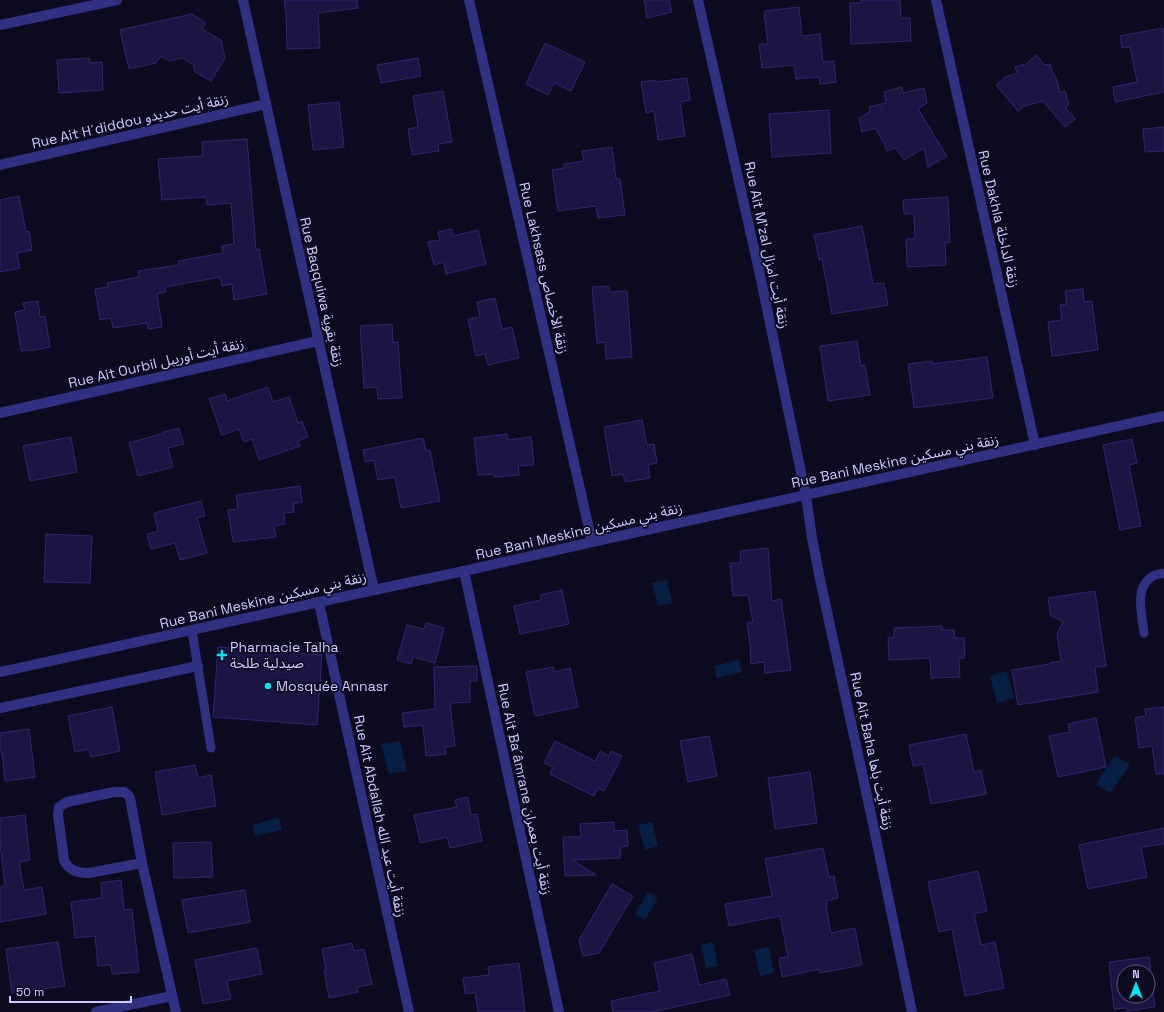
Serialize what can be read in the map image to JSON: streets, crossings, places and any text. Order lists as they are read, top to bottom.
{
  "streets": {
    "street": [
      "Rue Ait H´diddou زنقة أيت حديدو",
      "Rue Dakhla زنقة الداخلة",
      "Rue Ait M'zal زنقة أيت امزال",
      "Rue Lakhsass زنقة الأخصاص",
      "Rue Baqquiwa زنقة بقوية",
      "Rue Ait Ourbil زنقة أيت أوريبل",
      "Rue Bani Meskine زنقة بني مسكين",
      "Rue Ait Baha زنقة أيت باها",
      "Rue Ait Ba´âmrane زنقة أيت بعمران",
      "Rue Ait Abdallah زنقة أيت عبد الله"
    ]
  },
  "crossings": [
    ["Rue Ait H´diddou زنقة أيت حديدو", "Rue Baqquiwa زنقة بقوية"],
    ["Rue Dakhla زنقة الداخلة", "Rue Bani Meskine زنقة بني مسكين"],
    ["Rue Ait M'zal زنقة أيت امزال", "Rue Bani Meskine زنقة بني مسكين"],
    ["Rue Ait M'zal زنقة أيت امزال", "Rue Ait Baha زنقة أيت باها"],
    ["Rue Lakhsass زنقة الأخصاص", "Rue Bani Meskine زنقة بني مسكين"],
    ["Rue Baqquiwa زنقة بقوية", "Rue Ait Ourbil زنقة أيت أوريبل"],
    ["Rue Baqquiwa زنقة بقوية", "Rue Bani Meskine زنقة بني مسكين"],
    ["Rue Bani Meskine زنقة بني مسكين", "Rue Ait Baha زنقة أيت باها"],
    ["Rue Bani Meskine زنقة بني مسكين", "Rue Ait Ba´âmrane زنقة أيت بعمران"],
    ["Rue Bani Meskine زنقة بني مسكين", "Rue Ait Abdallah زنقة أيت عبد الله"]
  ],
  "places": {
    "health": ["Pharmacie Talha صيدلية طلحة"],
    "other": ["Mosquée Annasr"]
  },
  "scale_bar": "50 m",
  "north": "top"
}
